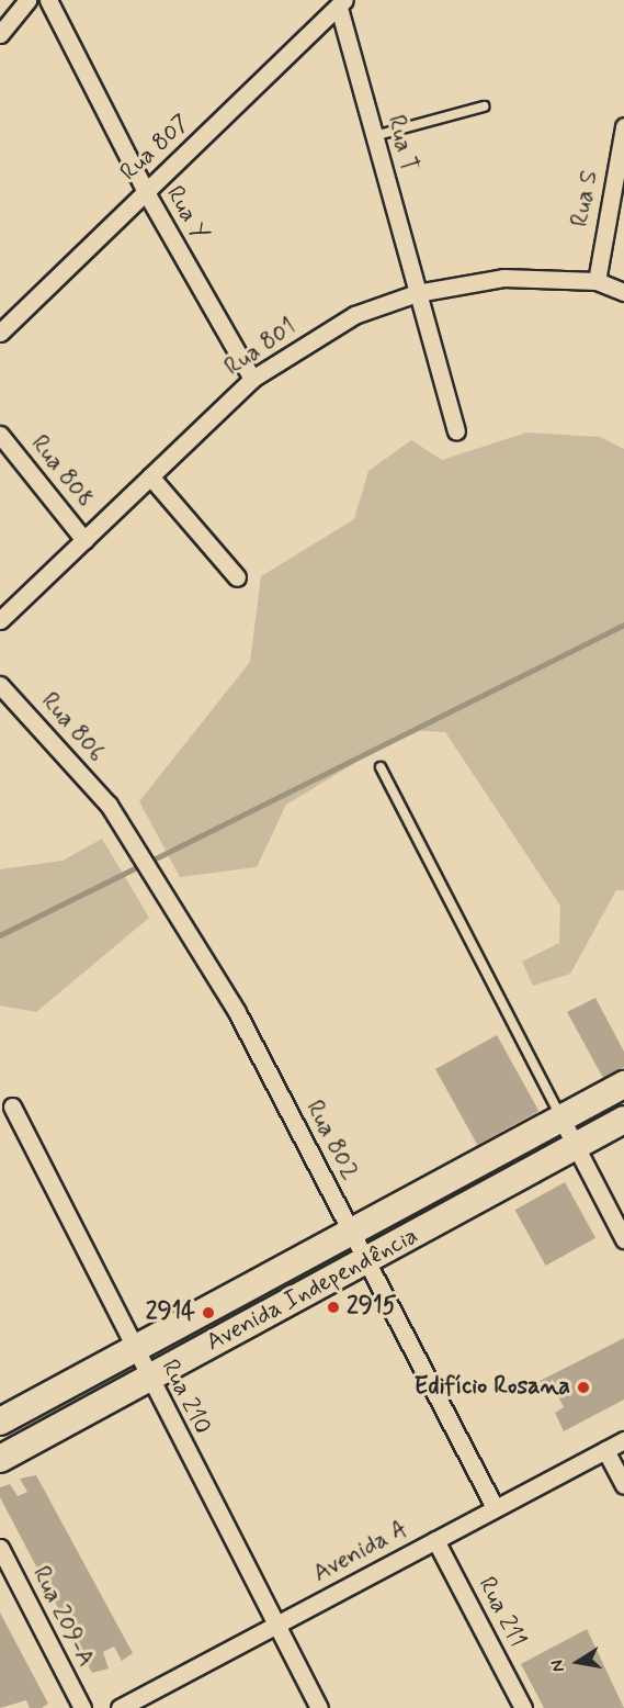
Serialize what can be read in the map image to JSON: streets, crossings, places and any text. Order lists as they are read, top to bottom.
{
  "streets": {
    "main road": ["Avenida Independência"],
    "street": [
      "Rua T",
      "Rua 807",
      "Rua S",
      "Rua Y",
      "Rua 801",
      "Rua 808",
      "Rua 806",
      "Rua 802",
      "Rua 210",
      "Avenida A",
      "Rua 211",
      "Rua 209-A"
    ]
  },
  "crossings": [
    ["Rua T", "Rua 807"],
    ["Rua T", "Rua 801"],
    ["Rua 807", "Rua Y"],
    ["Rua S", "Rua 801"],
    ["Rua Y", "Rua 801"],
    ["Rua 801", "Rua 808"],
    ["Rua 806", "Rua 802"],
    ["Rua 802", "Avenida Independência"],
    ["Rua 802", "Avenida A"],
    ["Avenida Independência", "Rua 210"],
    ["Rua 210", "Avenida A"],
    ["Avenida A", "Rua 211"]
  ],
  "places": ["2915", "2914", "Edifício Rosana"],
  "north": "left"
}
